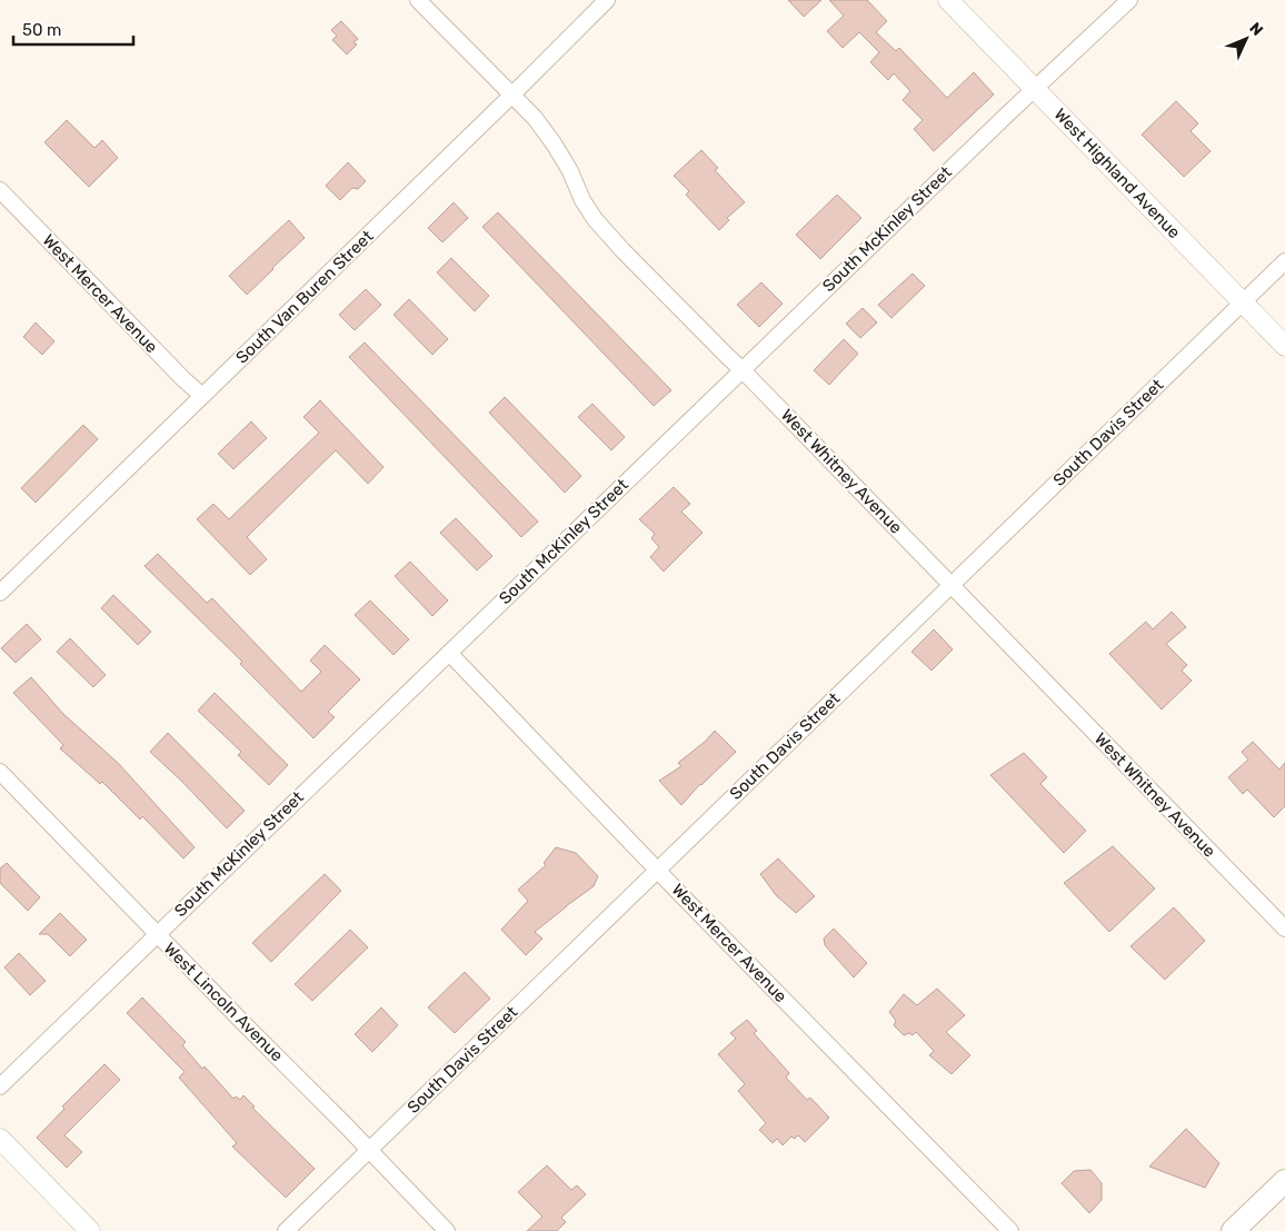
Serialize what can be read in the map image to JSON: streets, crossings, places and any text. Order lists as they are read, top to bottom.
{
  "streets": {
    "street": [
      "West Highland Avenue",
      "South McKinley Street",
      "West Mercer Avenue",
      "South Van Buren Street",
      "South Davis Street",
      "West Whitney Avenue",
      "West Lincoln Avenue"
    ]
  },
  "crossings": [
    ["West Highland Avenue", "South McKinley Street"],
    ["West Highland Avenue", "South Davis Street"],
    ["South McKinley Street", "West Mercer Avenue"],
    ["South McKinley Street", "West Whitney Avenue"],
    ["South McKinley Street", "West Lincoln Avenue"],
    ["West Mercer Avenue", "South Van Buren Street"],
    ["West Mercer Avenue", "South Davis Street"],
    ["South Van Buren Street", "West Whitney Avenue"],
    ["South Davis Street", "West Whitney Avenue"],
    ["South Davis Street", "West Lincoln Avenue"]
  ],
  "scale_bar": "50 m",
  "north": "top right"
}
